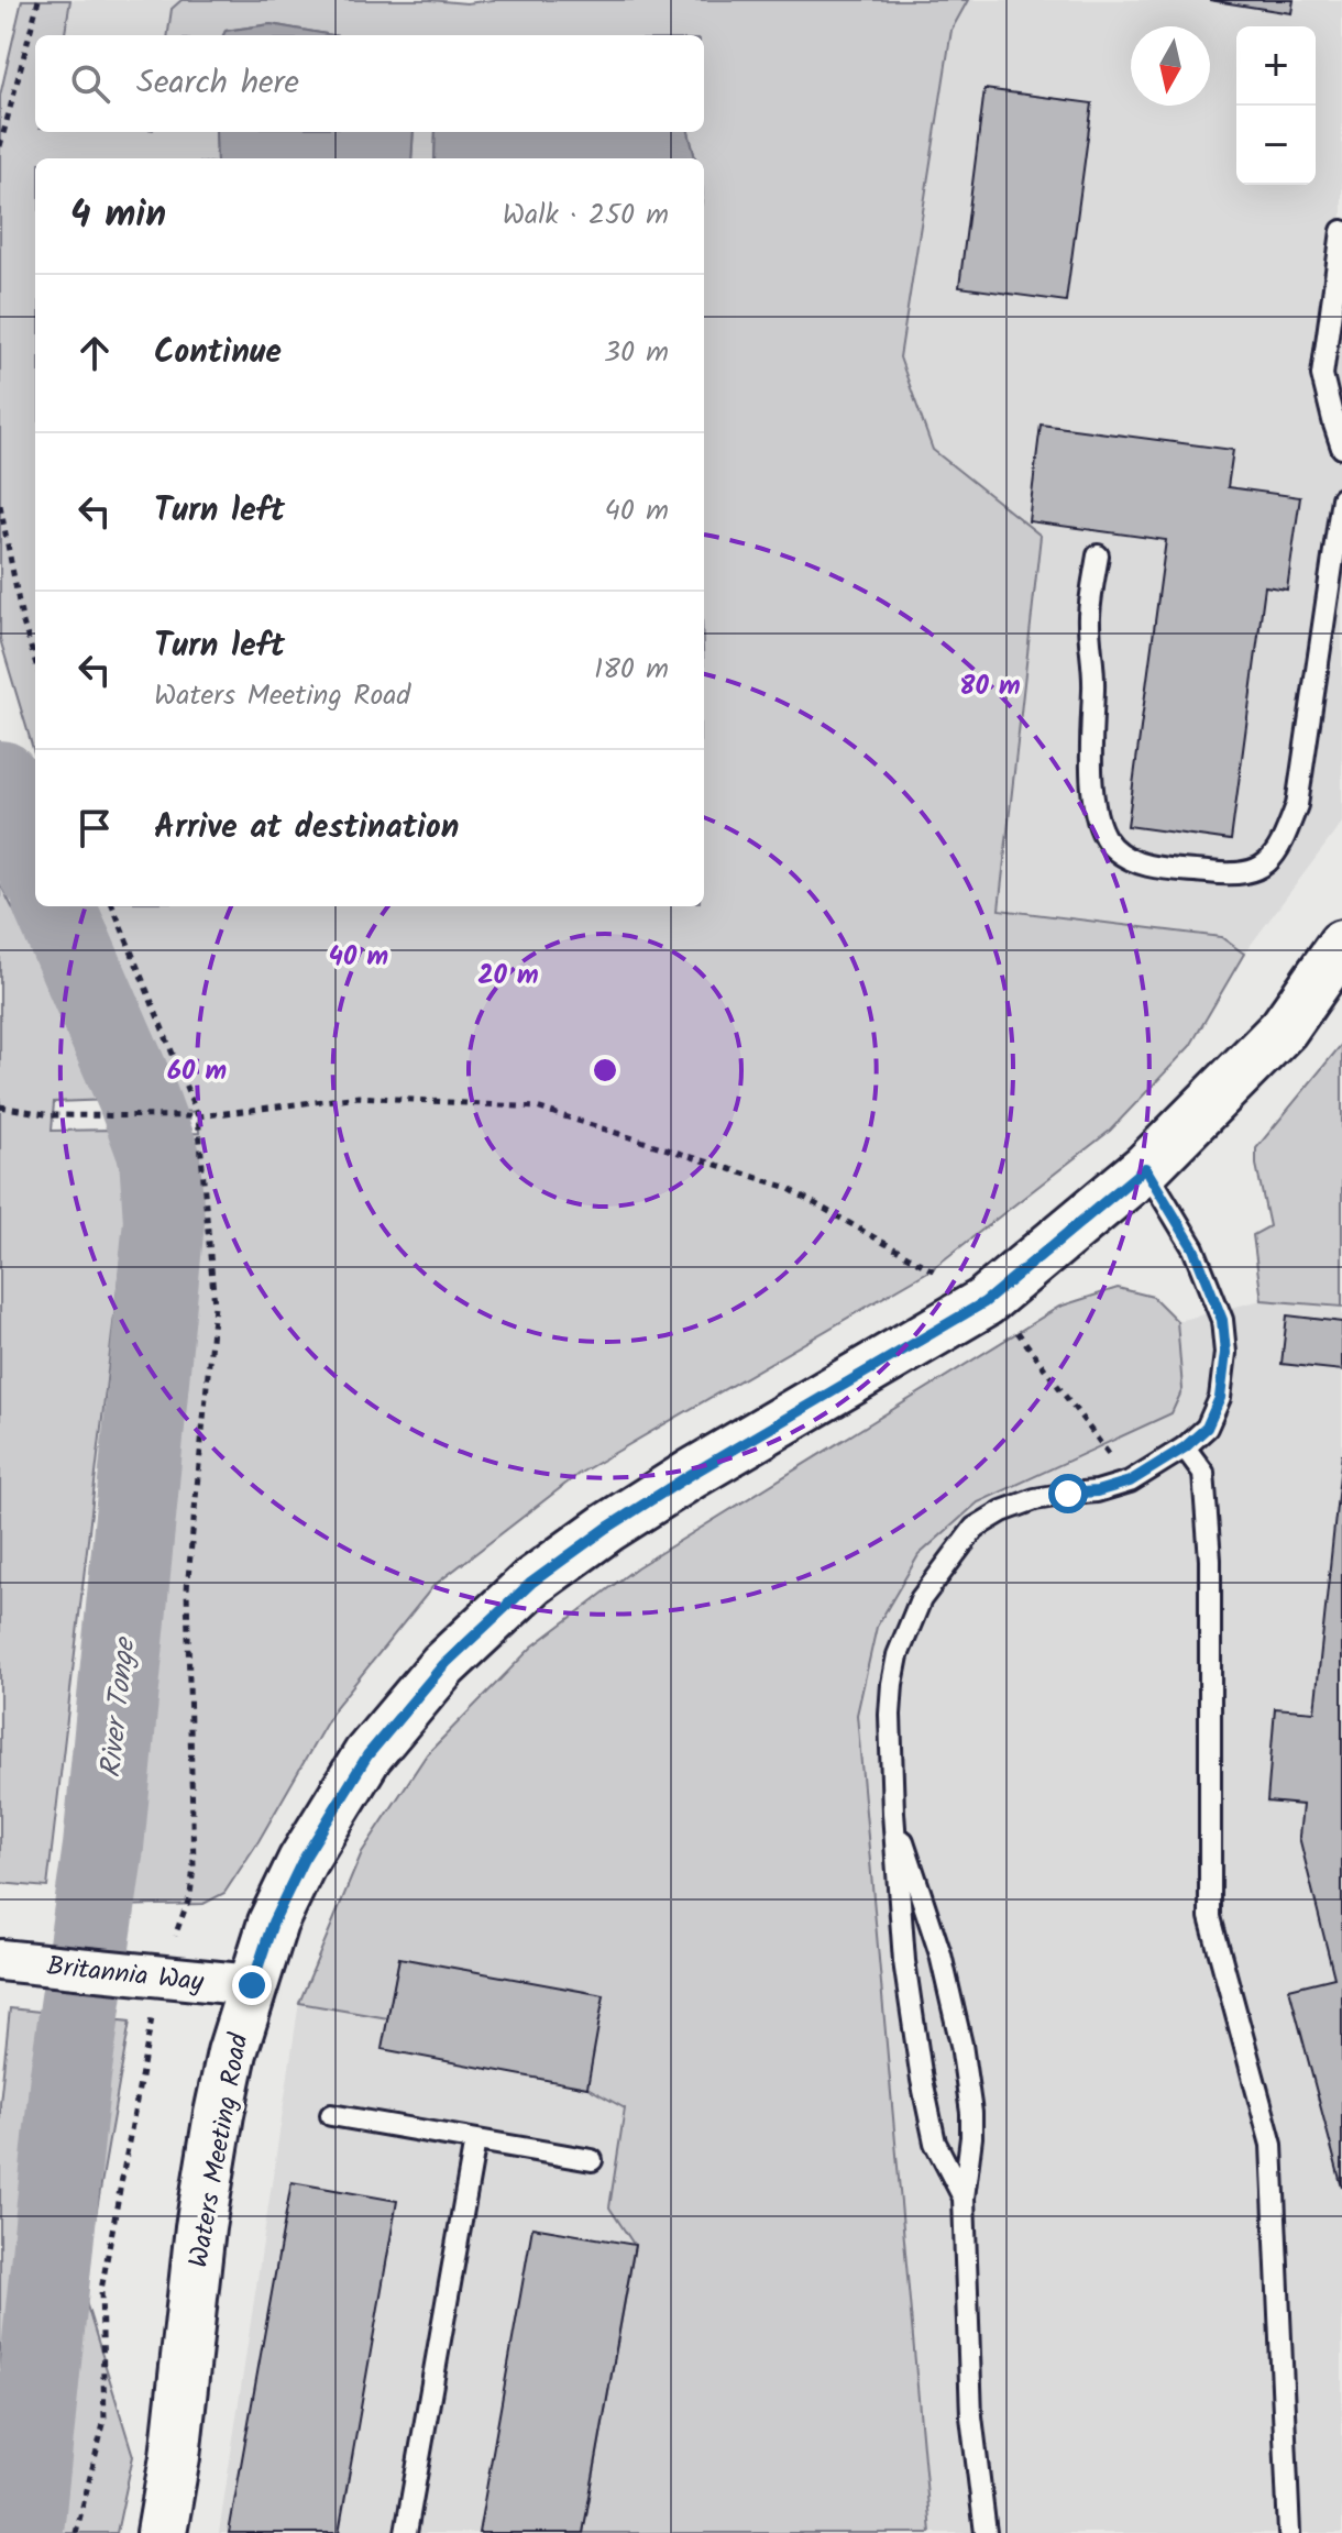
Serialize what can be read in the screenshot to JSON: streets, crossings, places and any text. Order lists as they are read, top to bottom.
{
  "streets": {
    "street": ["Britannia Way", "Waters Meeting Road"]
  },
  "crossings": [
    ["Britannia Way", "Waters Meeting Road"]
  ],
  "water": ["River Tonge"],
  "north": "bottom",
  "page": {
    "map_buttons": ["+", "−"],
    "search": "Search here",
    "heading": ["4 min", "Walk · 250 m"],
    "list": [
      ["Continue", "30 m"],
      ["Turn left", "40 m"],
      ["Turn left", "Waters Meeting Road", "180 m"],
      "Arrive at destination"
    ]
  },
  "rings": [
    "80 m",
    "40 m",
    "20 m",
    "60 m"
  ]
}
